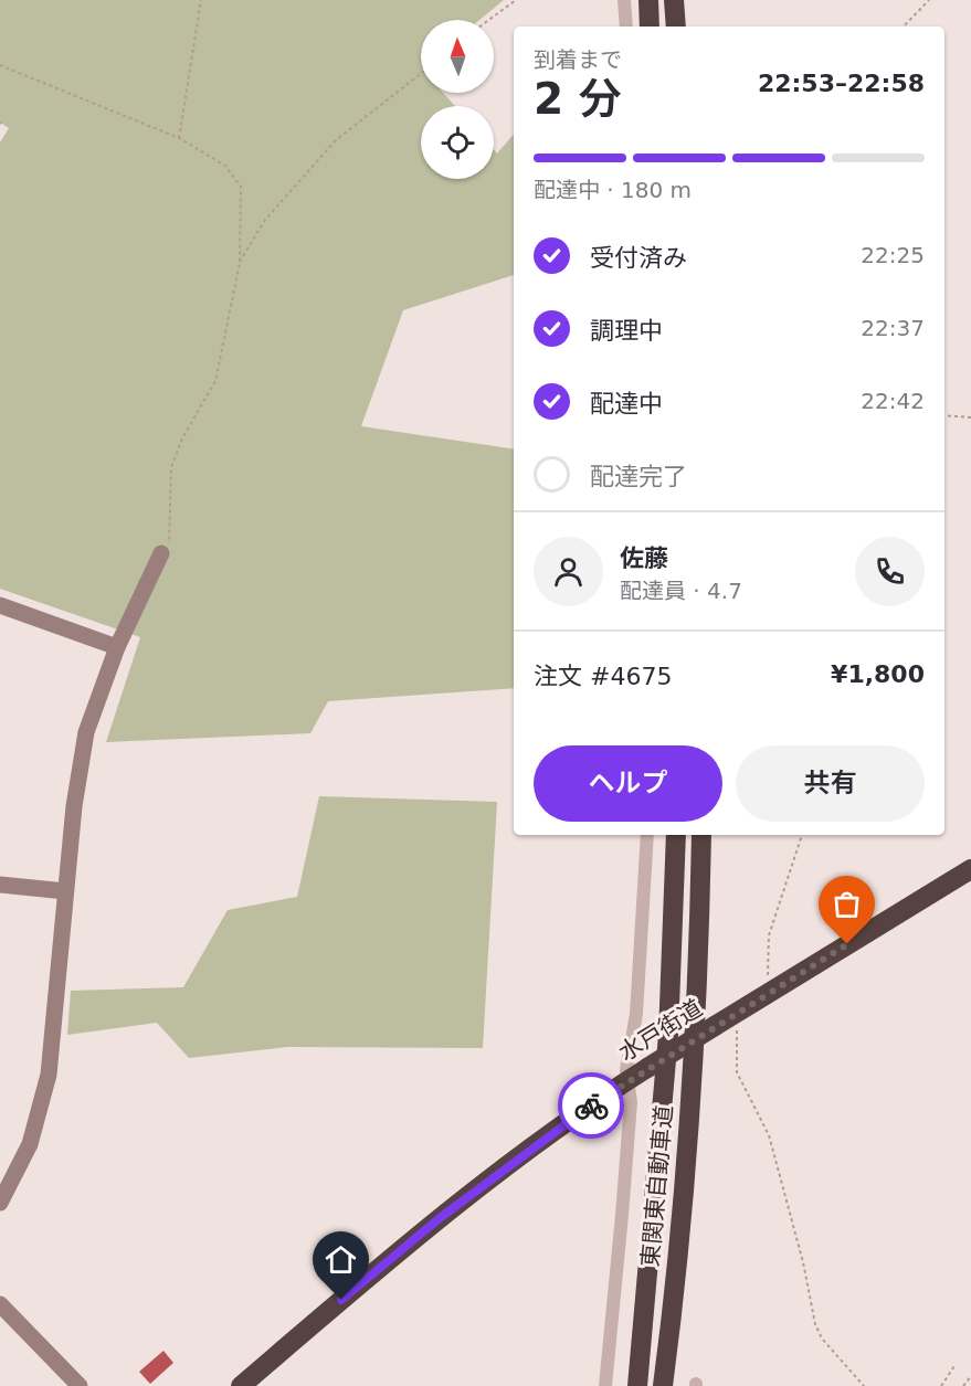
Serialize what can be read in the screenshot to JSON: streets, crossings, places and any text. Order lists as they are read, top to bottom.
{
  "streets": {
    "highway": ["水戸街道", "東関東自動車道"]
  },
  "north": "top",
  "page": {
    "heading": ["2 分", "到着まで", "22:53–22:58"],
    "panel": [
      "佐藤",
      "配達員 · 4.7",
      "注文 #4675",
      "¥1,800"
    ],
    "bar": "配達中 · 180 m",
    "list": [
      ["受付済み", "22:25"],
      ["調理中", "22:37"],
      ["配達中", "22:42"],
      "配達完了"
    ],
    "buttons": ["ヘルプ", "共有"]
  }
}
